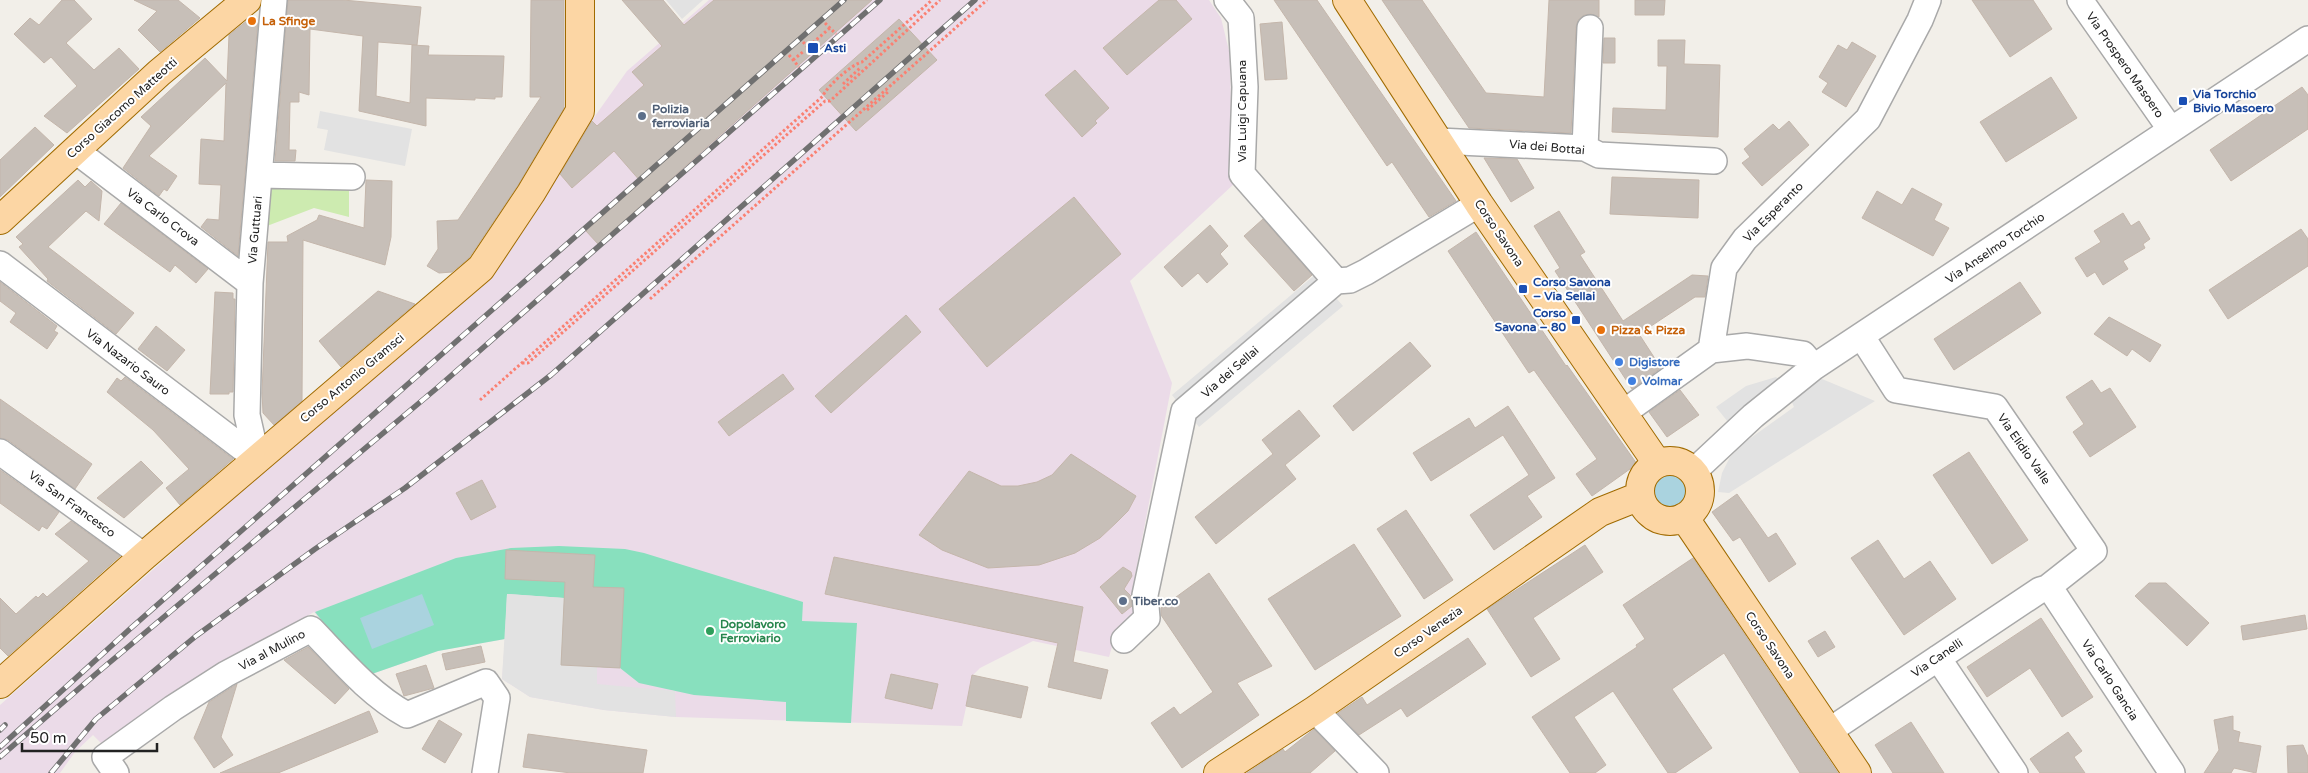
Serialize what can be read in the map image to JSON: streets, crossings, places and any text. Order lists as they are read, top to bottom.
{
  "streets": {
    "main road": [
      "Corso Giacomo Matteotti",
      "Corso Savona",
      "Corso Antonio Gramsci",
      "Corso Venezia"
    ],
    "street": [
      "Via Prospero Masoero",
      "Via Luigi Capuana",
      "Via dei Bottai",
      "Via Esperanto",
      "Via Carlo Crova",
      "Via Guttuari",
      "Via Anselmo Torchio",
      "Via Nazario Sauro",
      "Via dei Sellai",
      "Via Elidio Valle",
      "Via San Francesco",
      "Via al Mulino",
      "Via Canelli",
      "Via Carlo Gancia"
    ]
  },
  "crossings": [
    ["Via Prospero Masoero", "Via Anselmo Torchio"],
    ["Corso Giacomo Matteotti", "Via Carlo Crova"],
    ["Via Luigi Capuana", "Via dei Sellai"],
    ["Via dei Bottai", "Corso Savona"],
    ["Via Carlo Crova", "Via Guttuari"],
    ["Via Guttuari", "Via Nazario Sauro"],
    ["Via Guttuari", "Corso Antonio Gramsci"],
    ["Corso Savona", "Via Anselmo Torchio"],
    ["Corso Savona", "Via dei Sellai"],
    ["Corso Savona", "Corso Venezia"],
    ["Corso Savona", "Via Canelli"],
    ["Via Anselmo Torchio", "Via Elidio Valle"],
    ["Via Anselmo Torchio", "Corso Venezia"],
    ["Via Nazario Sauro", "Corso Antonio Gramsci"],
    ["Corso Antonio Gramsci", "Via San Francesco"],
    ["Via Elidio Valle", "Via Canelli"],
    ["Via Elidio Valle", "Via Carlo Gancia"],
    ["Via Canelli", "Via Carlo Gancia"]
  ],
  "places": {
    "other": [
      "La Sfinge",
      "Polizia ferroviaria",
      "Pizza & Pizza",
      "Digistore",
      "Volmar",
      "Tiber.co",
      "Dopolavoro Ferroviario"
    ],
    "transit": [
      "Asti",
      "Via Torchio Bivio Masoero",
      "Corso Savona – Via Sellai",
      "Corso Savona – 80"
    ]
  },
  "scale_bar": "50 m"
}
